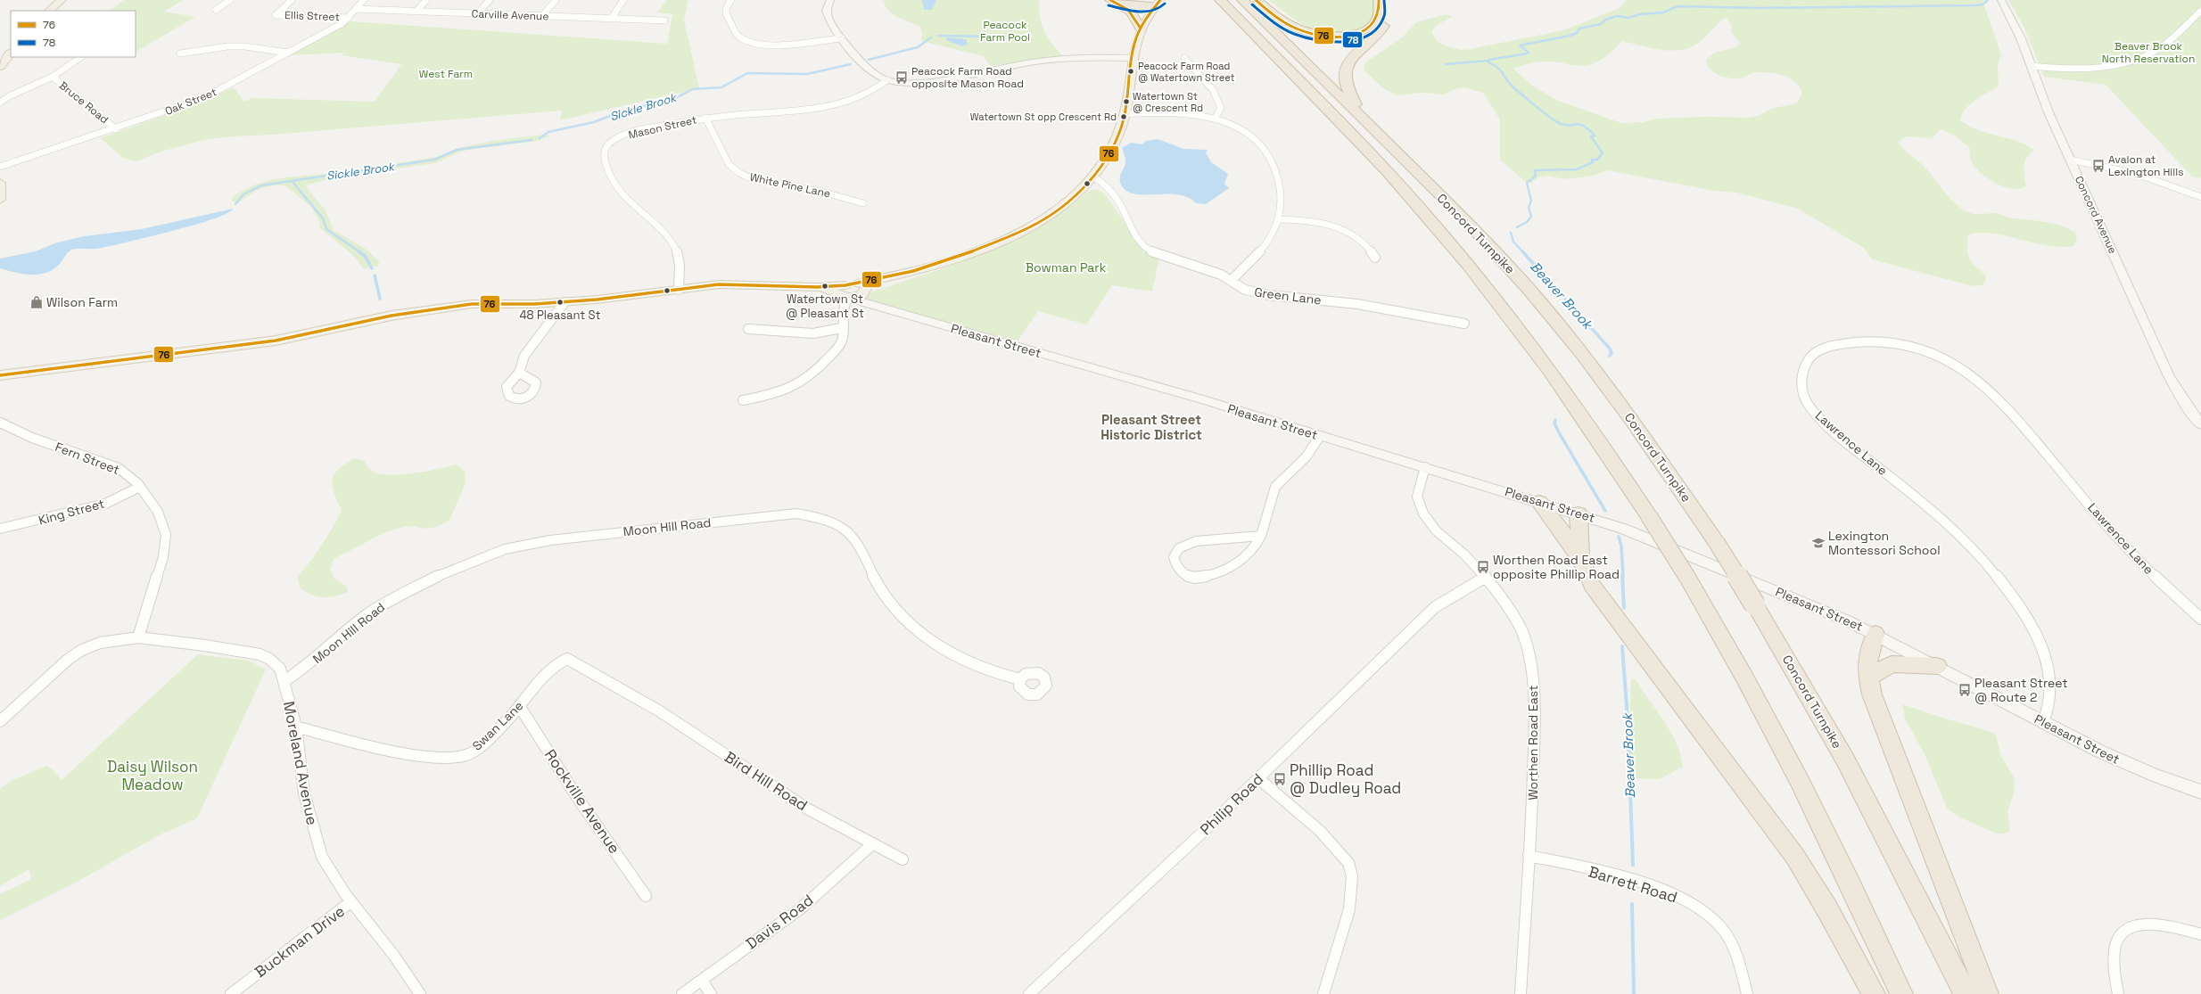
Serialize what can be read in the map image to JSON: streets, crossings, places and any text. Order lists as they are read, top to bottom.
{
  "streets": {
    "highway": ["Concord Turnpike"],
    "main road": ["Pleasant Street"],
    "street": [
      "Carville Avenue",
      "Ellis Street",
      "Oak Street",
      "Bruce Road",
      "Mason Street",
      "White Pine Lane",
      "Concord Avenue",
      "Green Lane",
      "Lawrence Lane",
      "Fern Street",
      "King Street",
      "Moon Hill Road",
      "Swan Lane",
      "Worthen Road East",
      "Moreland Avenue",
      "Bird Hill Road",
      "Rockville Avenue",
      "Philip Road",
      "Barrett Road",
      "Davis Road",
      "Buckman Drive"
    ]
  },
  "crossings": [
    ["Carville Avenue", "Oak Street"],
    ["Ellis Street", "Oak Street"],
    ["Oak Street", "Bruce Road"],
    ["Mason Street", "White Pine Lane"],
    ["Mason Street", "Pleasant Street"],
    ["Pleasant Street", "Lawrence Lane"],
    ["Pleasant Street", "Worthen Road East"],
    ["Fern Street", "King Street"],
    ["Fern Street", "Moreland Avenue"],
    ["Moon Hill Road", "Moreland Avenue"],
    ["Swan Lane", "Moreland Avenue"],
    ["Swan Lane", "Bird Hill Road"],
    ["Swan Lane", "Rockville Avenue"],
    ["Worthen Road East", "Philip Road"],
    ["Worthen Road East", "Barrett Road"],
    ["Moreland Avenue", "Buckman Drive"],
    ["Bird Hill Road", "Davis Road"]
  ],
  "districts": ["Pleasant Street Historic District"],
  "water": ["Sickle Brook", "Beaver Brook"],
  "parks": [
    "Peacock Farm Pool",
    "Beaver Brook North Reservation",
    "West Farm",
    "Bowman Park",
    "Daisy Wilson Meadow"
  ],
  "places": {
    "other": [
      "Peacock Farm Road @ Watertown Street",
      "Watertown St @ Crescent Rd",
      "Watertown St opp Crescent Rd",
      "Watertown St @ Pleasant St",
      "48 Pleasant St"
    ],
    "bus stop": [
      "Peacock Farm Road opposite Mason Road",
      "Avalon at Lexington Hills",
      "Worthen Road East opposite Phillip Road",
      "Pleasant Street @ Route 2",
      "Phillip Road @ Dudley Road"
    ],
    "shop": ["Wilson Farm"],
    "school or university": ["Lexington Montessori School"]
  },
  "lines": ["transit line 76", "transit line 78"],
  "legend": ["76", "78"]
}
